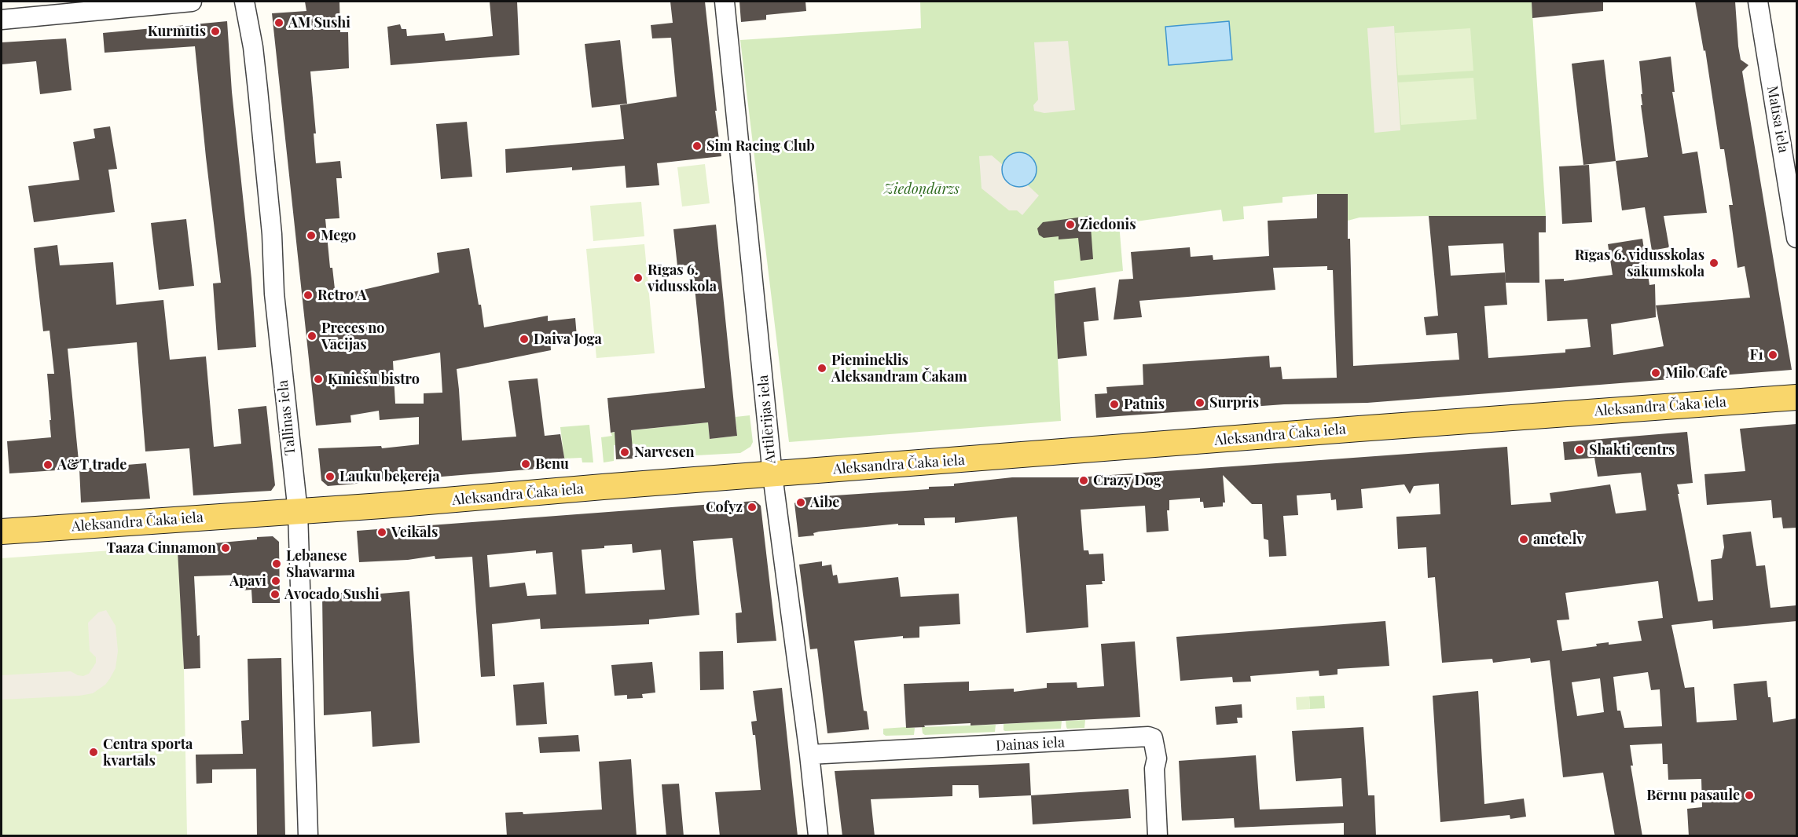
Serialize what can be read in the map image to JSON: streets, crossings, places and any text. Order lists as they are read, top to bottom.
{
  "streets": {
    "main road": ["Aleksandra Čaka iela"],
    "street": [
      "Matīsa iela",
      "Tallinas iela",
      "Artilērijas iela",
      "Dainas iela"
    ]
  },
  "crossings": [
    ["Aleksandra Čaka iela", "Tallinas iela"],
    ["Aleksandra Čaka iela", "Artilērijas iela"],
    ["Artilērijas iela", "Dainas iela"]
  ],
  "parks": ["Ziedoņdārzs"],
  "places": [
    "AM Sushi",
    "Kurmītis",
    "Sim Racing Club",
    "Ziedonis",
    "Mego",
    "Rīgas 6. vidusskolas sākumskola",
    "Rīgas 6. vidusskola",
    "Retro A",
    "Preces no Vācijas",
    "Daiva Joga",
    "F1",
    "Piemineklis Aleksandram Čakam",
    "Milo Cafe",
    "Ķīniešu bistro",
    "Surpris",
    "Patnis",
    "Shakti centrs",
    "Narvesen",
    "Benu",
    "A&T trade",
    "Lauku beķereja",
    "Crazy Dog",
    "Aibe",
    "Cofyz",
    "Veikals",
    "anete.lv",
    "Taaza Cinnamon",
    "Lebanese Shawarma",
    "Apavi",
    "Avocado Sushi",
    "Centra sporta kvartāls",
    "Bērnu pasaule"
  ]
}
